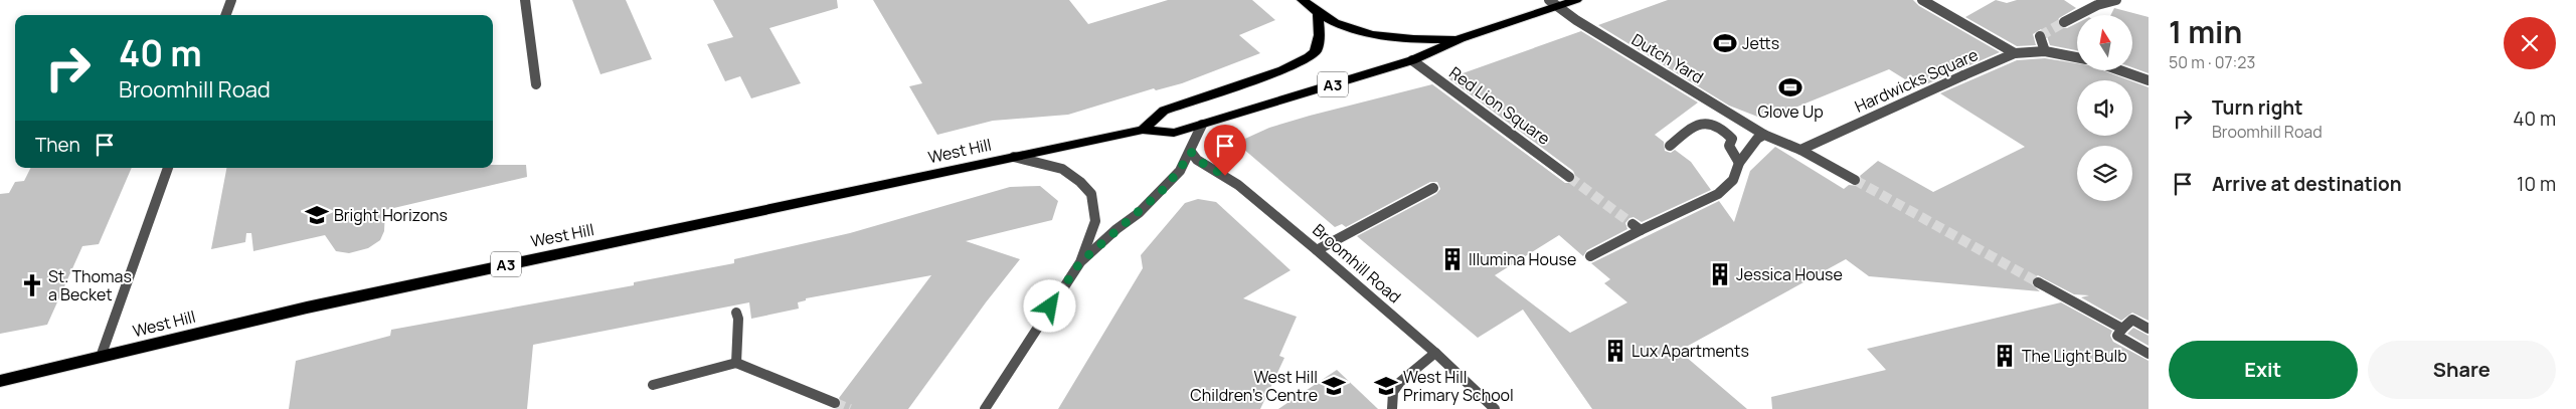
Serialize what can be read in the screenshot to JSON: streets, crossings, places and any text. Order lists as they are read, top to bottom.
{
  "streets": {
    "highway": ["A3", "West Hill"],
    "street": [
      "Dutch Yard",
      "Hardwicks Square",
      "Red Lion Square",
      "Broomhill Road"
    ]
  },
  "crossings": [
    ["Dutch Yard", "A3"],
    ["A3", "Red Lion Square"],
    ["A3", "West Hill"]
  ],
  "places": {
    "sports": ["Jetts", "Glove Up"],
    "school or university": ["Bright Horizons", "West Hill Children's Centre", "West Hill Primary School"],
    "building": [
      "Illumina House",
      "Jessica House",
      "Lux Apartments",
      "The Light Bulb"
    ],
    "church": ["St. Thomas a Becket"]
  },
  "north": "top",
  "page": {
    "heading": ["1 min", "50 m · 07:23"],
    "turn": ["40 m", "Broomhill Road"],
    "list": [
      {
        "name": "Turn right",
        "note": "Broomhill Road",
        "value": "40 m"
      },
      {
        "name": "Arrive at destination",
        "value": "10 m"
      }
    ],
    "then": "Then",
    "buttons": ["Exit", "Share"]
  }
}
